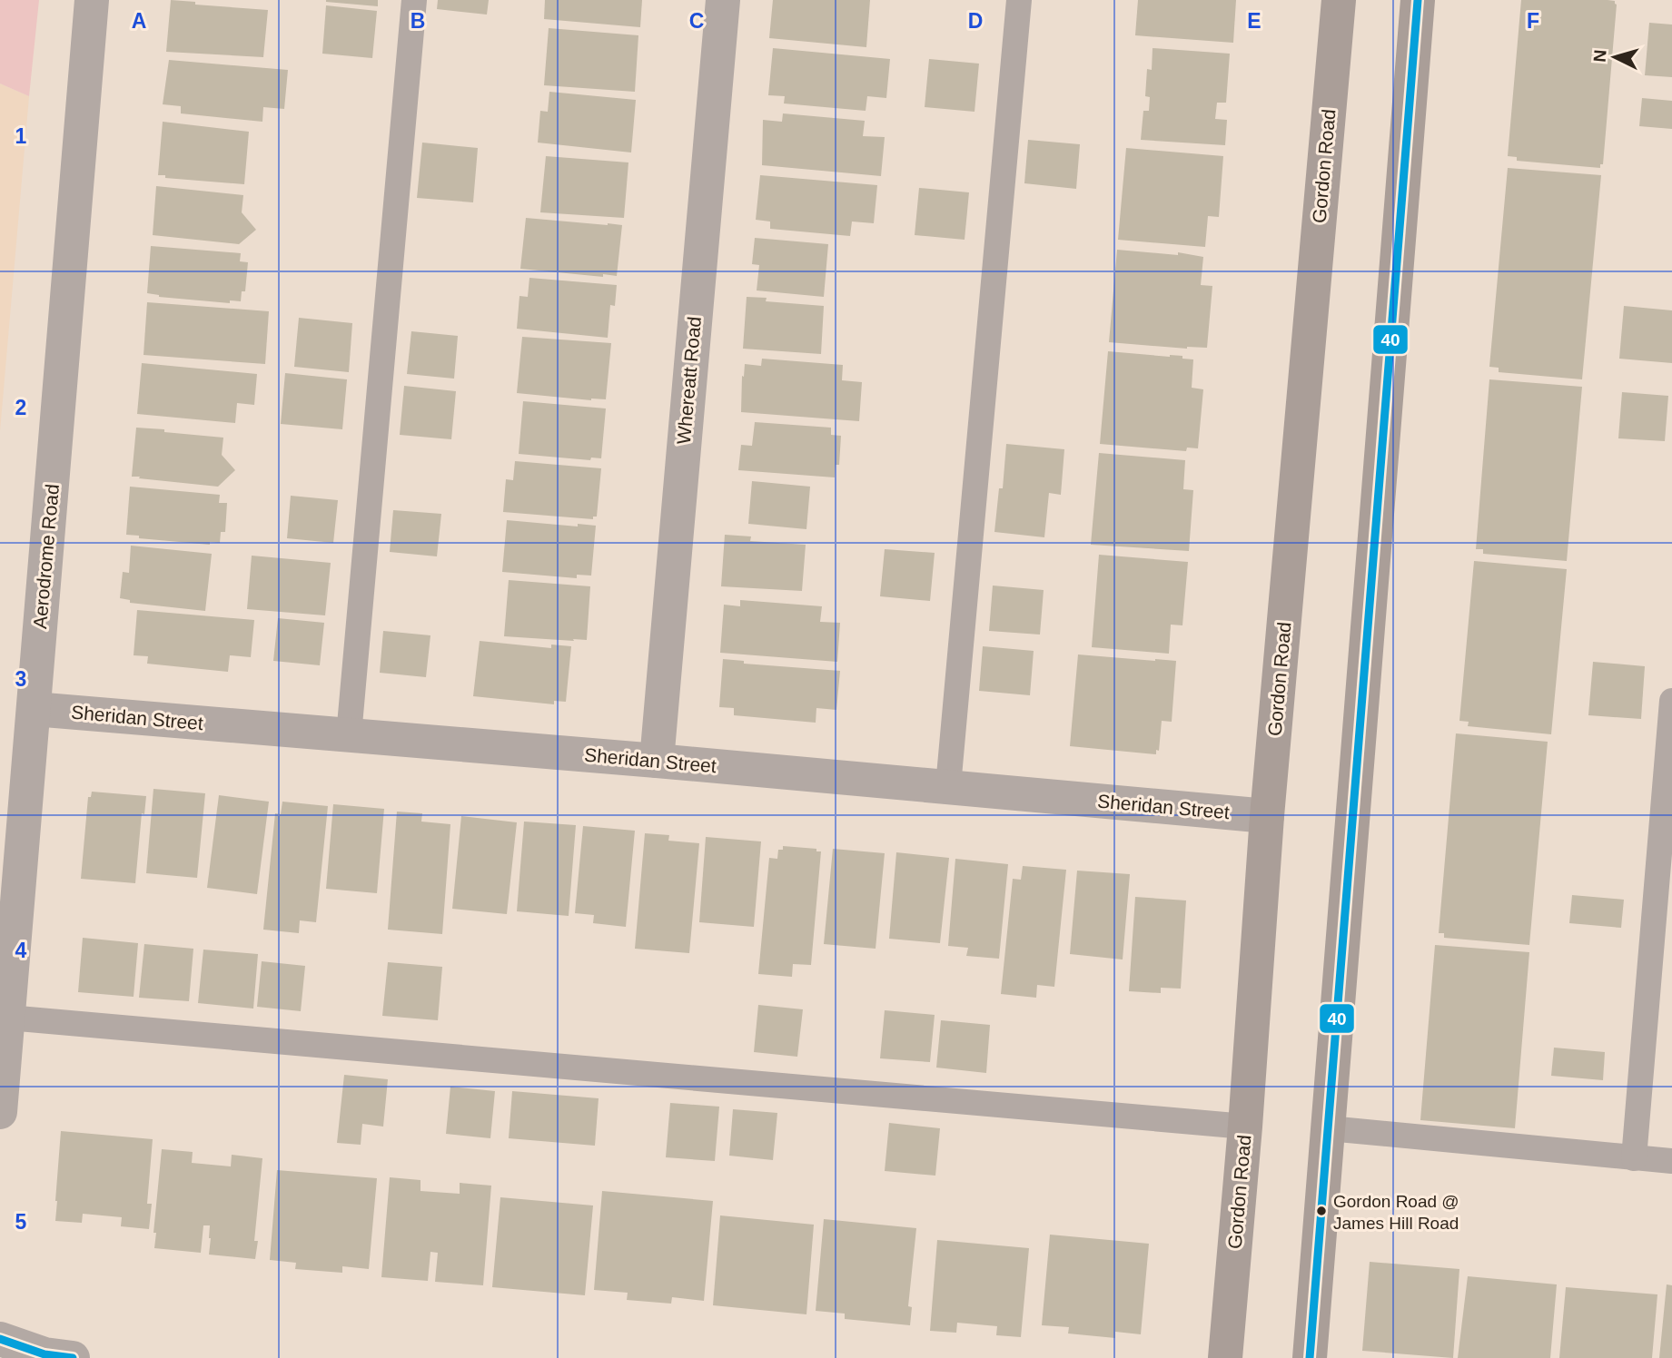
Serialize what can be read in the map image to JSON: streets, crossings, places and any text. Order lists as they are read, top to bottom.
{
  "streets": {
    "main road": ["Gordon Road"],
    "street": ["Whereatt Road", "Aerodrome Road", "Sheridan Street"]
  },
  "crossings": [
    ["Gordon Road", "Sheridan Street"],
    ["Whereatt Road", "Sheridan Street"],
    ["Aerodrome Road", "Sheridan Street"]
  ],
  "places": ["Gordon Road @ James Hill Road"],
  "lines": ["transit line 40"],
  "north": "left",
  "grid": {
    "columns": [
      "A",
      "B",
      "C",
      "D",
      "E",
      "F"
    ],
    "rows": [
      "1",
      "2",
      "3",
      "4",
      "5"
    ]
  }
}
